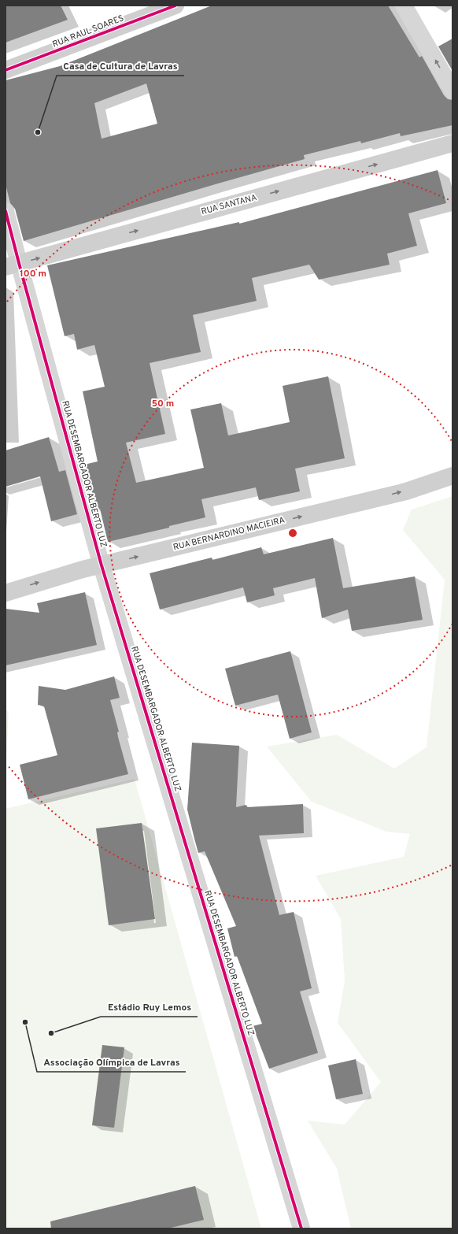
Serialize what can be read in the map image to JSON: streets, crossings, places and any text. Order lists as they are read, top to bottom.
{
  "streets": {
    "main road": ["RUA RAUL SOARES", "RUA SANTANA", "RUA BERNARDINO MACIEIRA"],
    "street": ["RUA DESEMBARGADOR ALBERTO LUZ"]
  },
  "crossings": [
    ["RUA SANTANA", "RUA DESEMBARGADOR ALBERTO LUZ"],
    ["RUA DESEMBARGADOR ALBERTO LUZ", "RUA BERNARDINO MACIEIRA"]
  ],
  "one_way": ["RUA SANTANA", "RUA BERNARDINO MACIEIRA"],
  "places": ["Casa de Cultura de Lavras", "Associação Olímpica de Lavras", "Estádio Ruy Lemos"],
  "rings": ["100 m", "50 m"]
}
